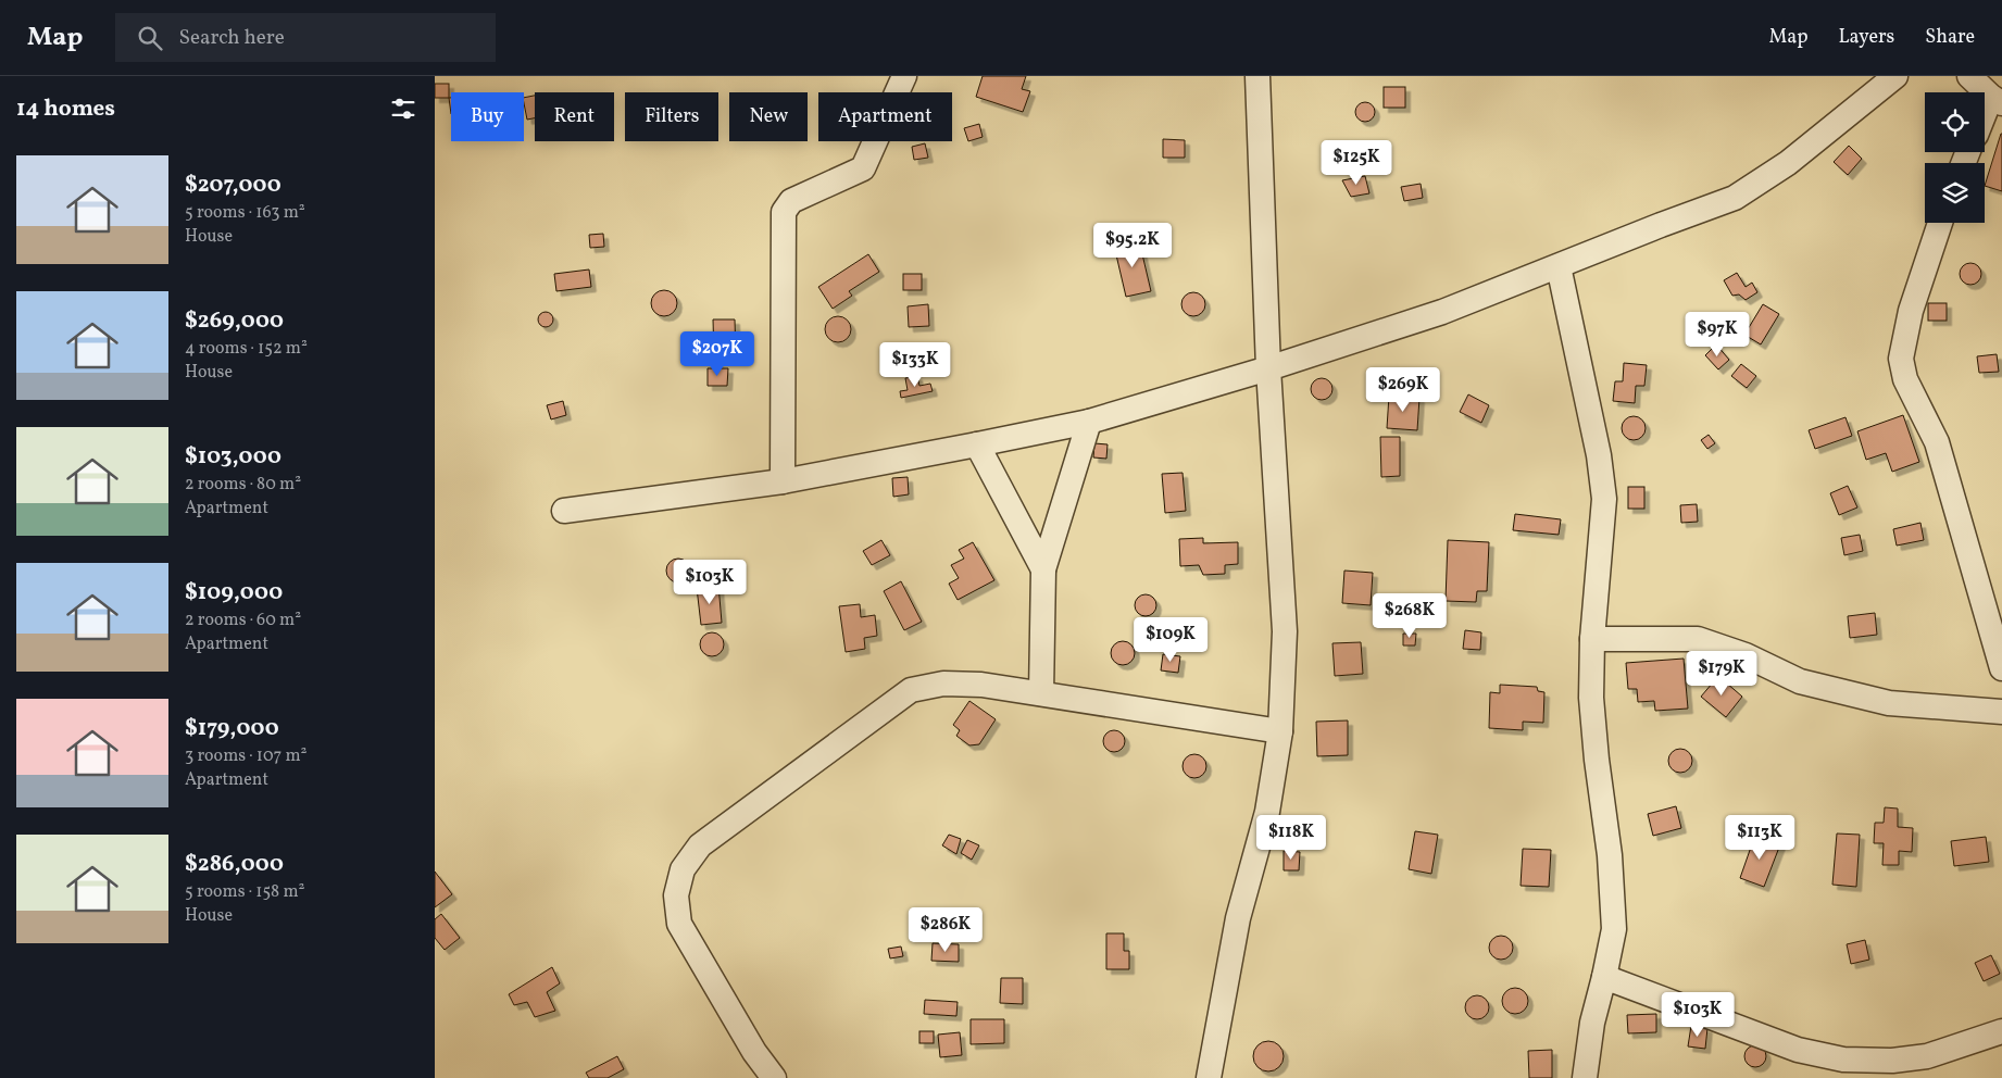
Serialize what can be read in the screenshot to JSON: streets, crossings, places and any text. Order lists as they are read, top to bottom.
{
  "page": {
    "header": "Map",
    "search": "Search here",
    "nav": ["Map", "Layers", "Share"],
    "heading": "14 homes",
    "chip": [
      "Buy",
      "Rent",
      "Filters",
      "New",
      "Apartment"
    ],
    "price": [
      "$125K",
      "$95.2K",
      "$97K",
      "$207K",
      "$133K",
      "$269K",
      "$103K",
      "$268K",
      "$109K",
      "$179K",
      "$118K",
      "$113K",
      "$286K",
      "$103K"
    ],
    "list": [
      {
        "name": "$207,000",
        "note": "5 rooms · 163 m² · House"
      },
      {
        "name": "$269,000",
        "note": "4 rooms · 152 m² · House"
      },
      {
        "name": "$103,000",
        "note": "2 rooms · 80 m² · Apartment"
      },
      {
        "name": "$109,000",
        "note": "2 rooms · 60 m² · Apartment"
      },
      {
        "name": "$179,000",
        "note": "3 rooms · 107 m² · Apartment"
      },
      {
        "name": "$286,000",
        "note": "5 rooms · 158 m² · House"
      }
    ]
  }
}
